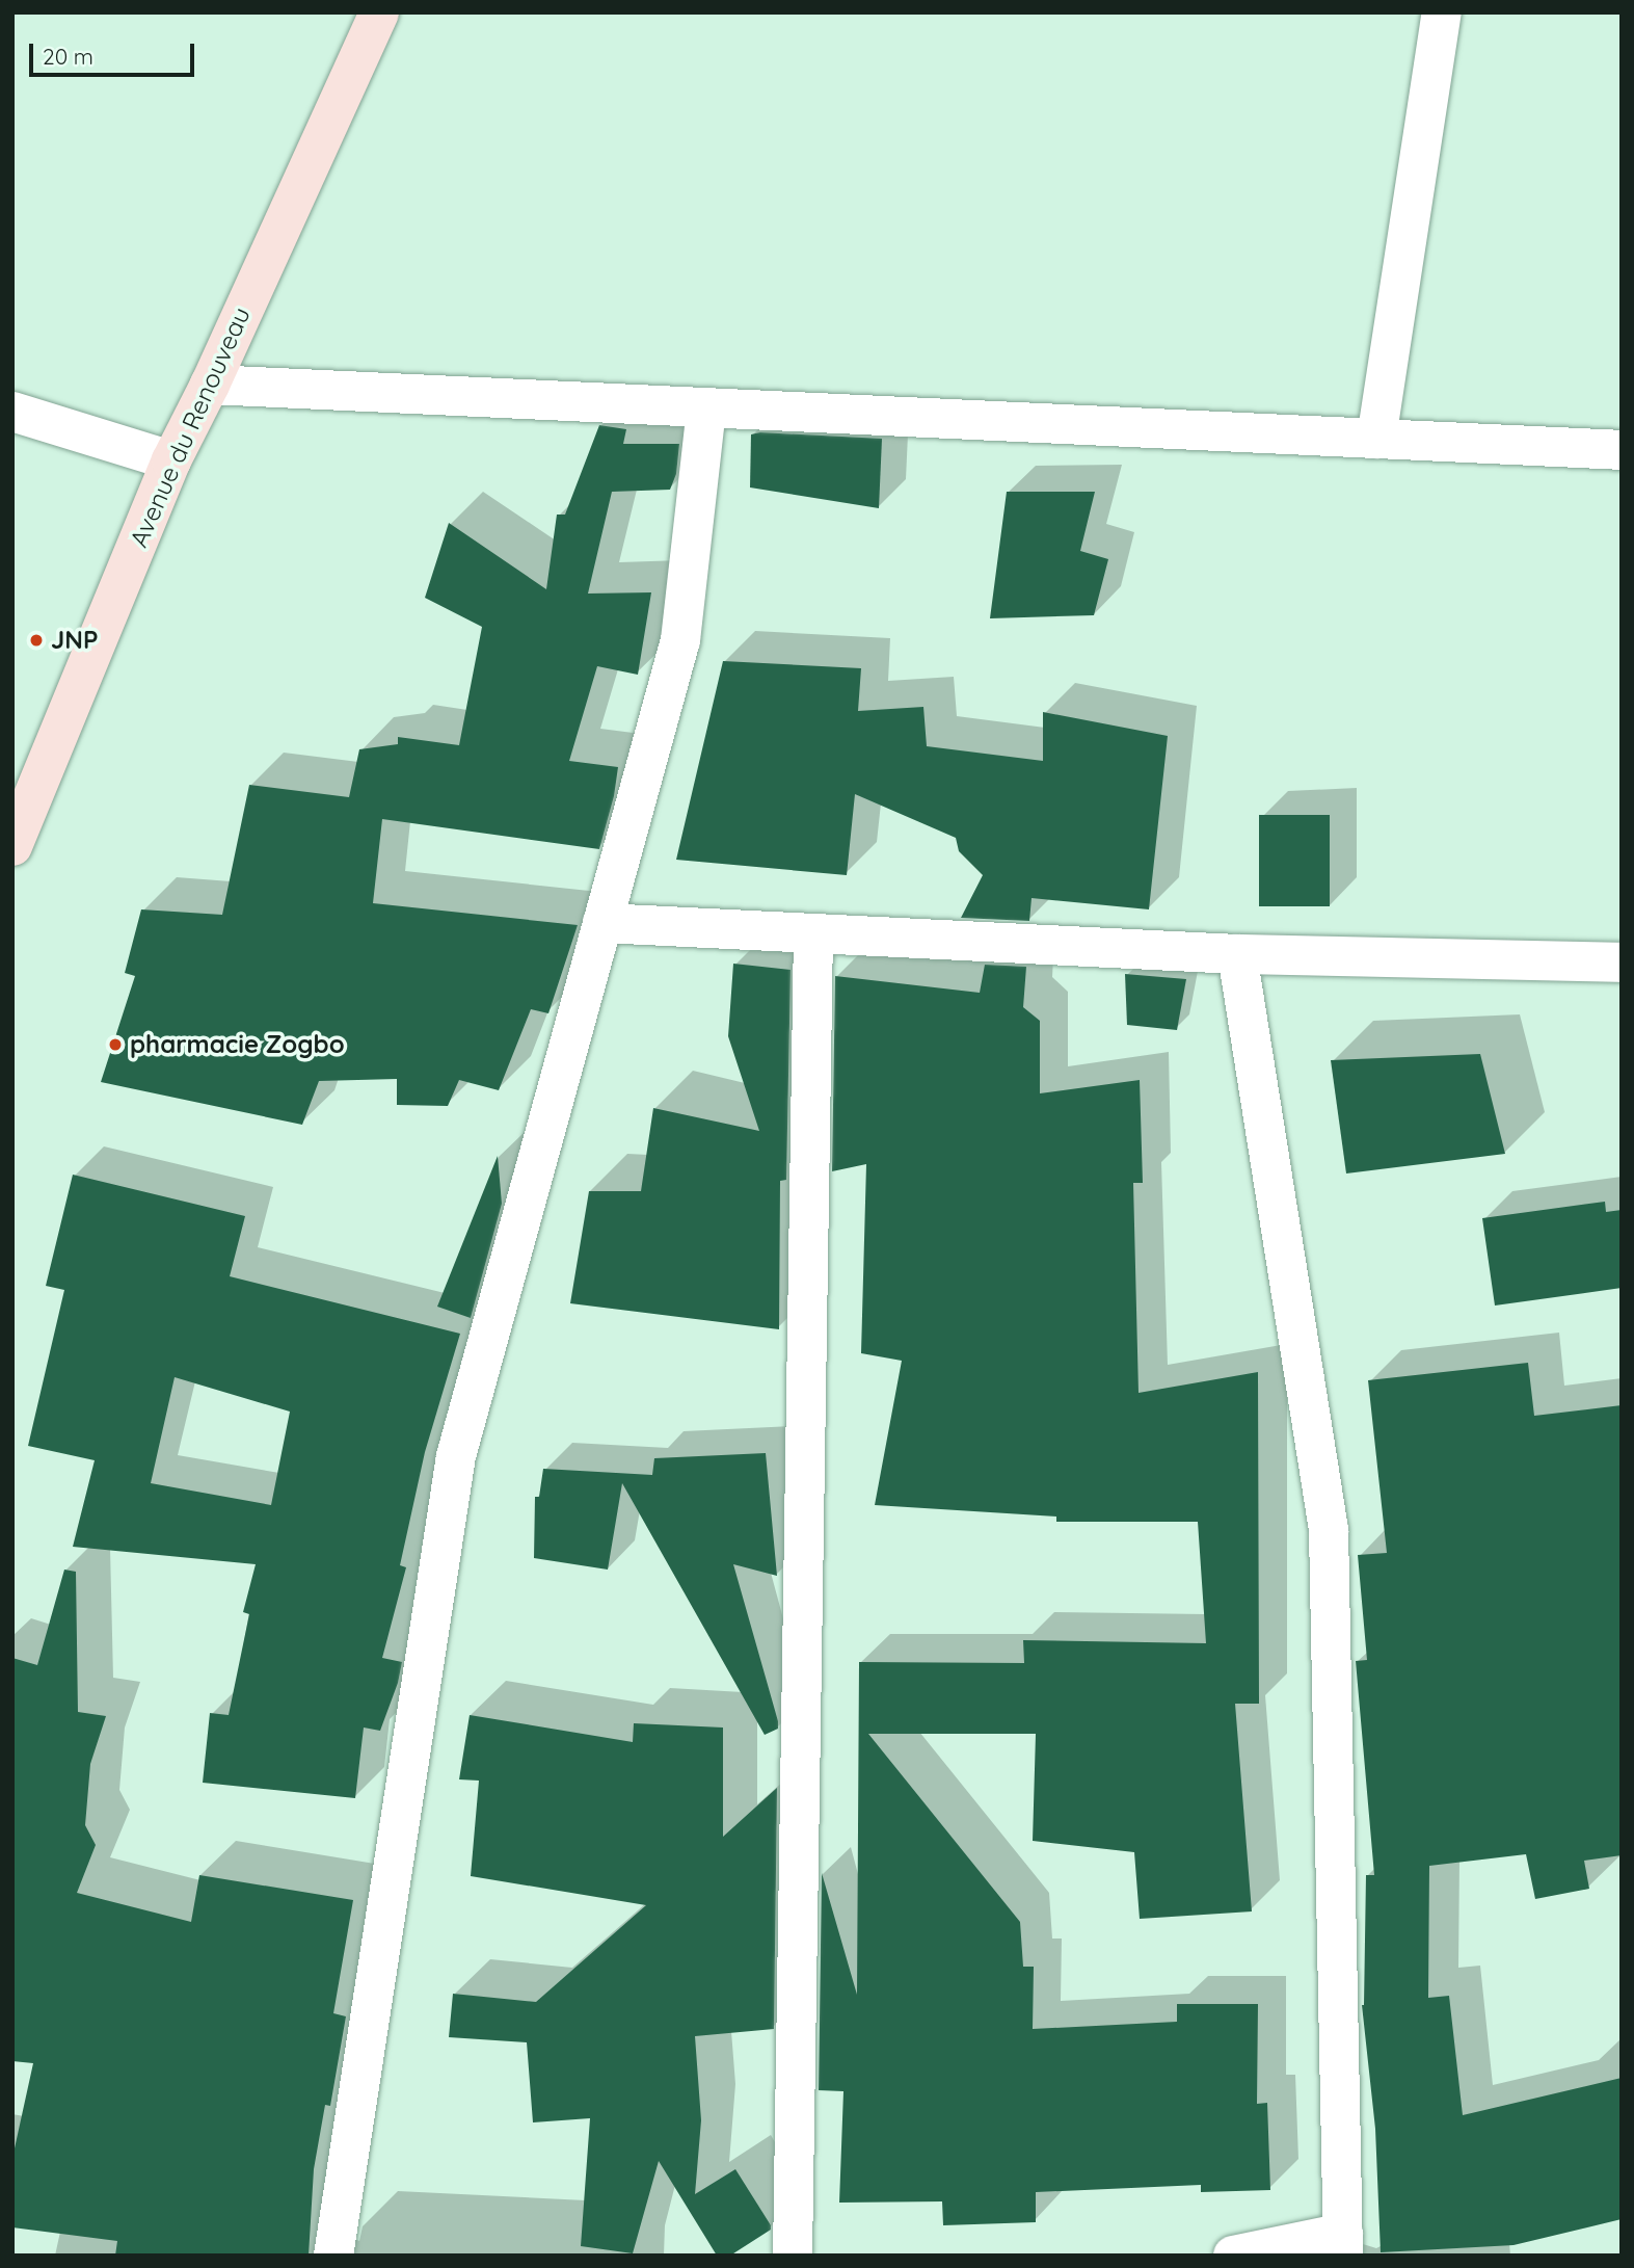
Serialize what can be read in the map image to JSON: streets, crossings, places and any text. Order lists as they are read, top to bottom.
{
  "streets": {
    "main road": ["Avenue du Renouveau"]
  },
  "places": ["JNP", "pharmacie Zogbo"],
  "scale_bar": "20 m"
}
